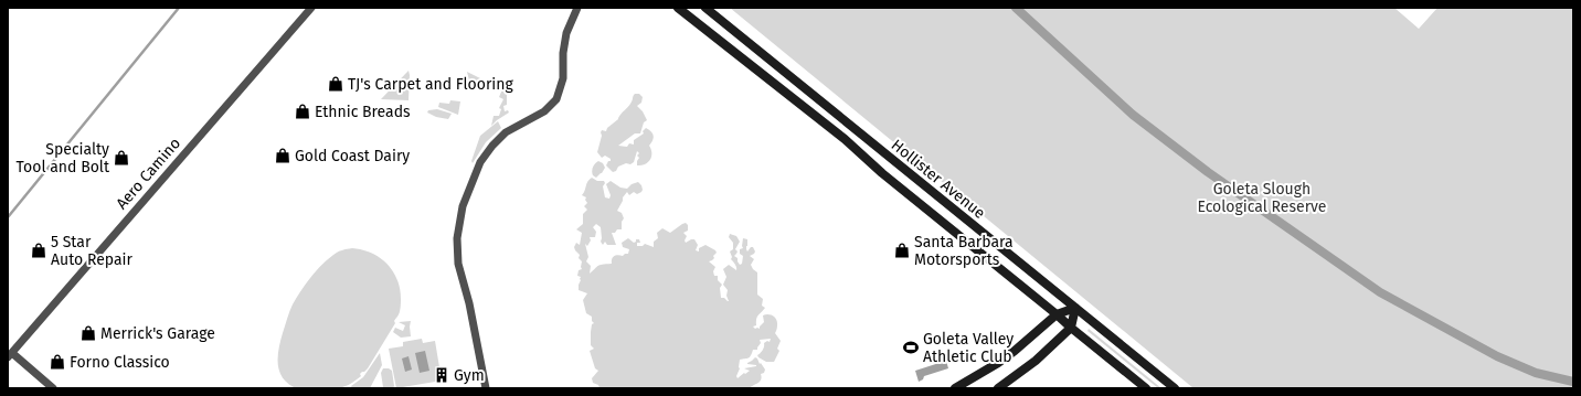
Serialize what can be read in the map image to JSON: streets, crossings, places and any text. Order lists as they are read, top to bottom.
{
  "streets": {
    "main road": ["Hollister Avenue"],
    "street": ["Aero Camino"]
  },
  "parks": ["Goleta Slough Ecological Reserve"],
  "places": {
    "shop": [
      "TJ's Carpet and Flooring",
      "Ethnic Breads",
      "Gold Coast Dairy",
      "Specialty Tool and Bolt",
      "5 Star Auto Repair",
      "Santa Barbara Motorsports",
      "Merrick's Garage",
      "Forno Classico"
    ],
    "sports": ["Goleta Valley Athletic Club"],
    "building": ["Gym"]
  }
}
